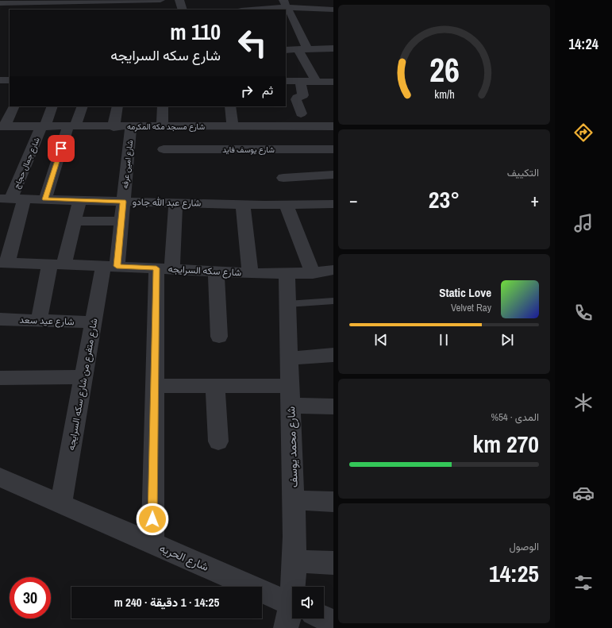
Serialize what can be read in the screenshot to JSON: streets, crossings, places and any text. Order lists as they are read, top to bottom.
{
  "streets": {
    "street": [
      "شارع مسجد مكه المكرمه",
      "شارع يوسف فايد",
      "شارع جمال حجاج",
      "شارع امين عرفه",
      "شارع عبد الله جادو",
      "شارع سكه السرايجه",
      "شارع عيد سعد",
      "شارع متفرع من شارع سكه السرايجه",
      "شارع محمد يوسف",
      "شارع الحريه"
    ]
  },
  "crossings": [
    ["شارع مسجد مكه المكرمه", "شارع جمال حجاج"],
    ["شارع مسجد مكه المكرمه", "شارع امين عرفه"],
    ["شارع جمال حجاج", "شارع عبد الله جادو"],
    ["شارع جمال حجاج", "شارع سكه السرايجه"],
    ["شارع امين عرفه", "شارع عبد الله جادو"],
    ["شارع امين عرفه", "شارع متفرع من شارع سكه السرايجه"],
    ["شارع عبد الله جادو", "شارع متفرع من شارع سكه السرايجه"],
    ["شارع سكه السرايجه", "شارع متفرع من شارع سكه السرايجه"],
    ["شارع سكه السرايجه", "شارع محمد يوسف"],
    ["شارع عيد سعد", "شارع متفرع من شارع سكه السرايجه"],
    ["شارع متفرع من شارع سكه السرايجه", "شارع الحريه"]
  ],
  "page": {
    "tabs": "14:24",
    "turn": ["110 m", "شارع سكه السرايجه"],
    "then": "ثم",
    "tile": [
      "التكييف",
      ["المدى · 54%", "270 km"],
      ["الوصول", "14:25"]
    ],
    "heat": ["−", "23°", "+"],
    "song": ["Static Love", "Velvet Ray"],
    "limit": "30",
    "trip": "14:25 · 1 دقيقة · 240 m",
    "gauge": ["26", "km/h"]
  }
}
